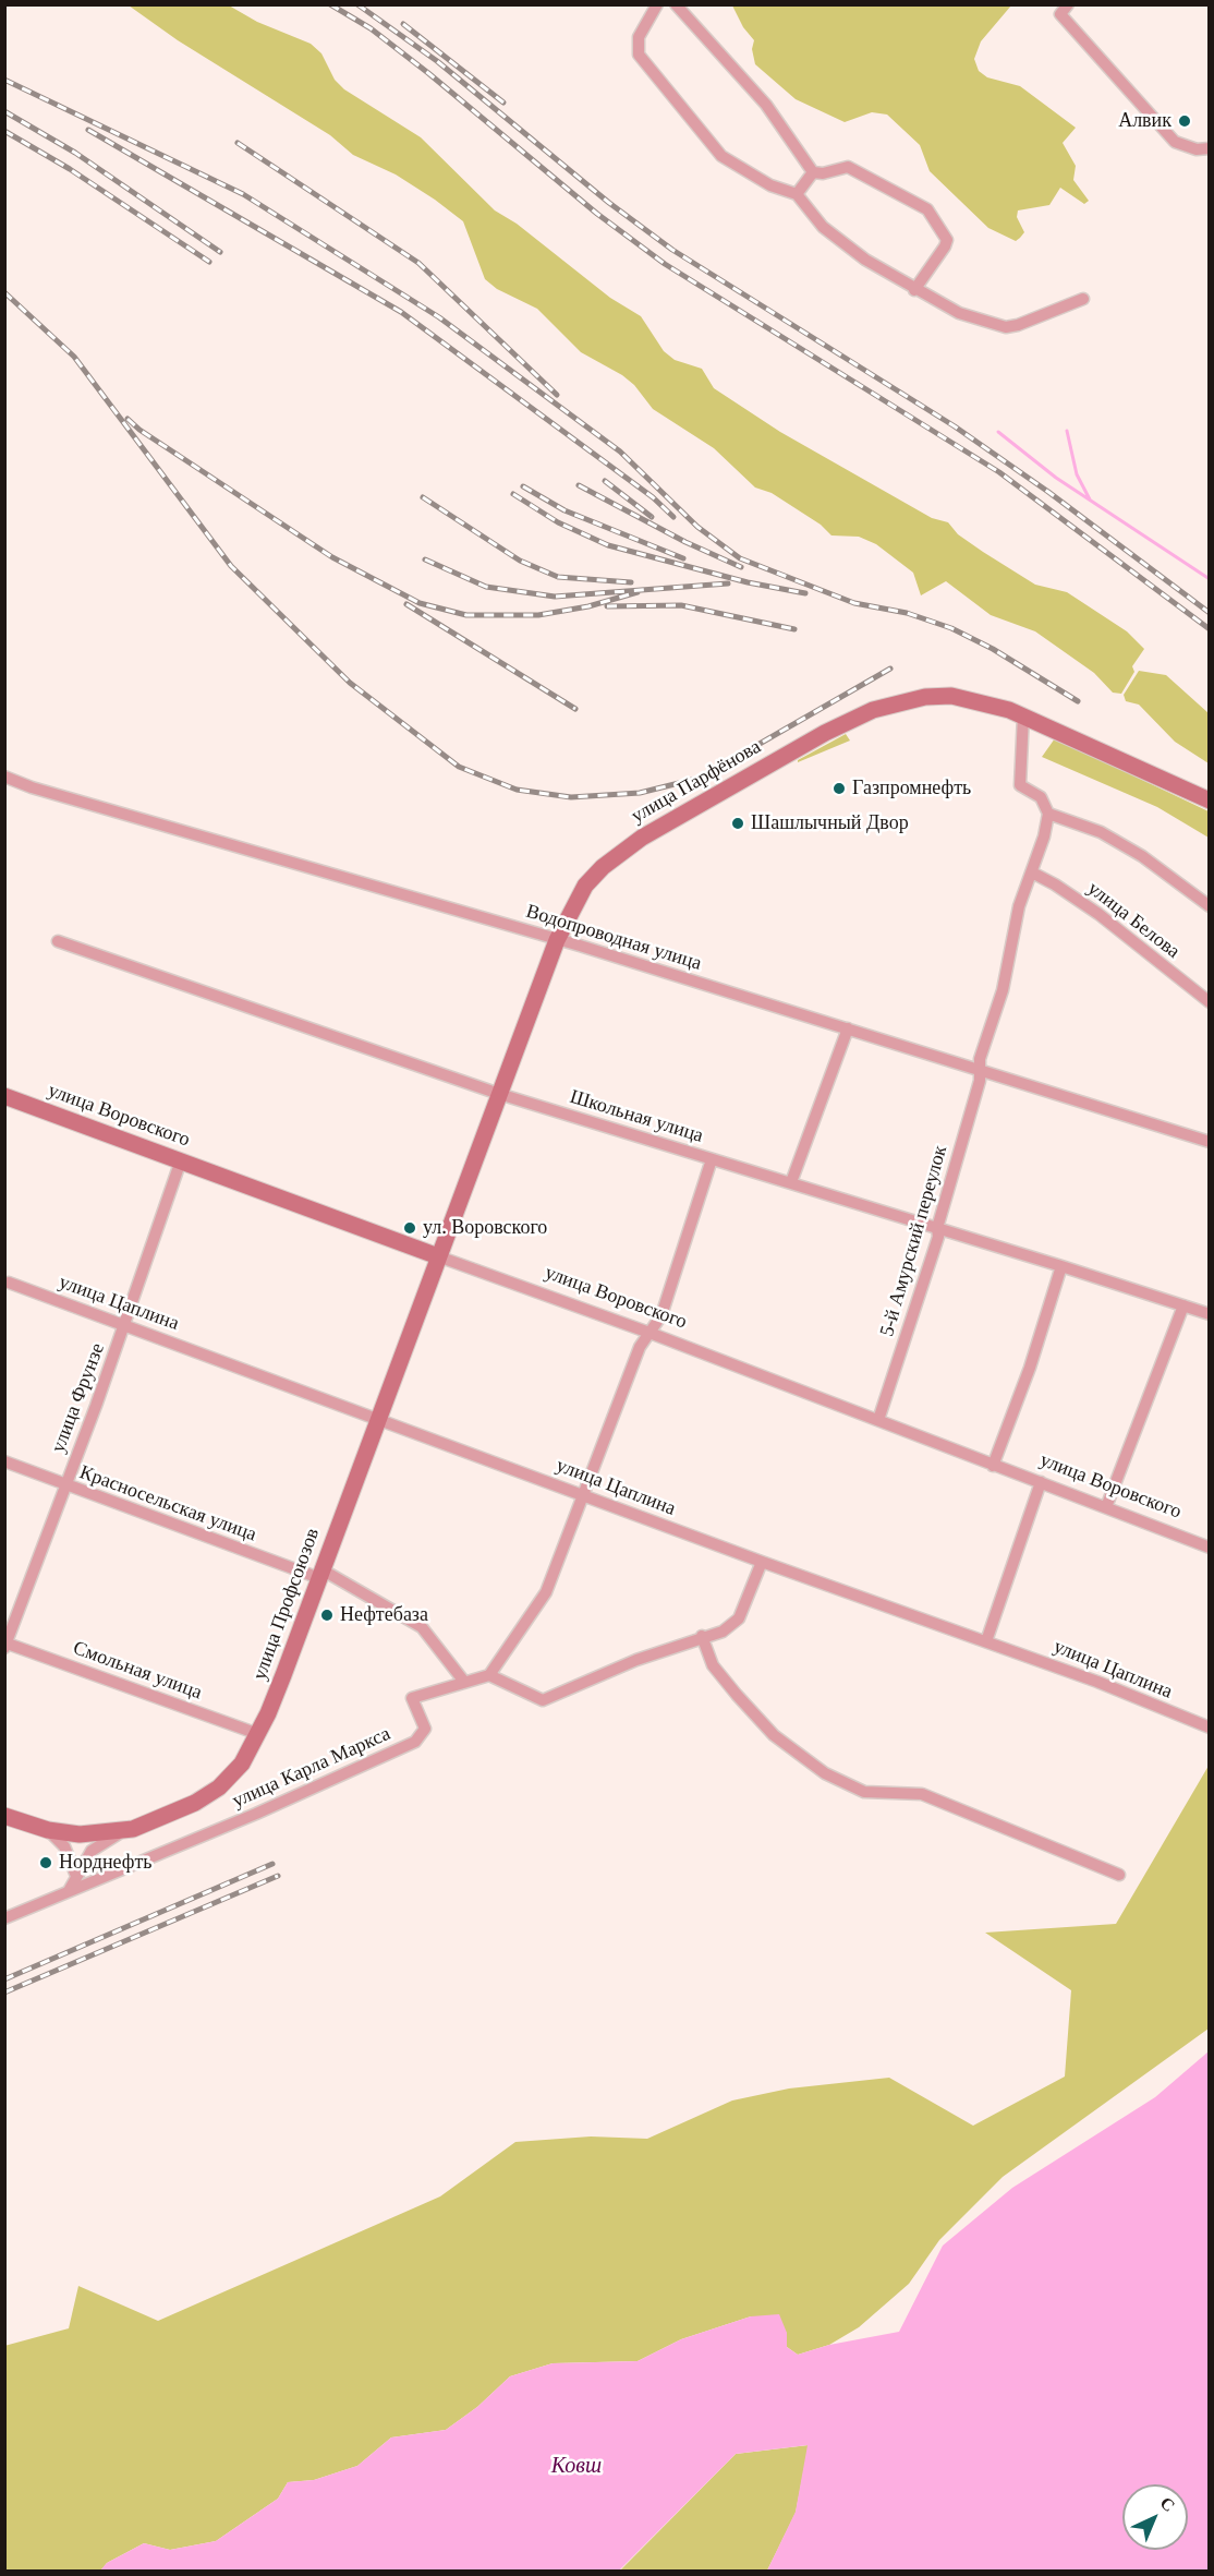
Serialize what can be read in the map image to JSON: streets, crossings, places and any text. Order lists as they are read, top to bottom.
{
  "streets": {
    "main road": ["улица Парфёнова", "улица Воровского", "улица Профсоюзов"],
    "street": [
      "улица Белова",
      "Водопроводная улица",
      "Школьная улица",
      "5-й Амурский переулок",
      "улица Цаплина",
      "улица Фрунзе",
      "Красносельская улица",
      "Смольная улица",
      "улица Карла Маркса"
    ]
  },
  "crossings": [
    ["улица Парфёнова", "Водопроводная улица"],
    ["улица Парфёнова", "улица Воровского"],
    ["улица Парфёнова", "Школьная улица"],
    ["улица Парфёнова", "улица Профсоюзов"],
    ["улица Белова", "5-й Амурский переулок"],
    ["Водопроводная улица", "5-й Амурский переулок"],
    ["улица Воровского", "5-й Амурский переулок"],
    ["улица Воровского", "улица Фрунзе"],
    ["улица Воровского", "улица Профсоюзов"],
    ["Школьная улица", "5-й Амурский переулок"],
    ["улица Цаплина", "улица Фрунзе"],
    ["улица Цаплина", "улица Профсоюзов"],
    ["улица Фрунзе", "Красносельская улица"],
    ["улица Фрунзе", "Смольная улица"],
    ["Красносельская улица", "улица Профсоюзов"],
    ["Красносельская улица", "улица Карла Маркса"],
    ["улица Профсоюзов", "Смольная улица"]
  ],
  "water": ["Ковш"],
  "places": [
    "Алвик",
    "Газпромнефть",
    "Шашлычный Двор",
    "ул. Воровского",
    "Нефтебаза",
    "Норднефть"
  ],
  "north": "top right"
}
